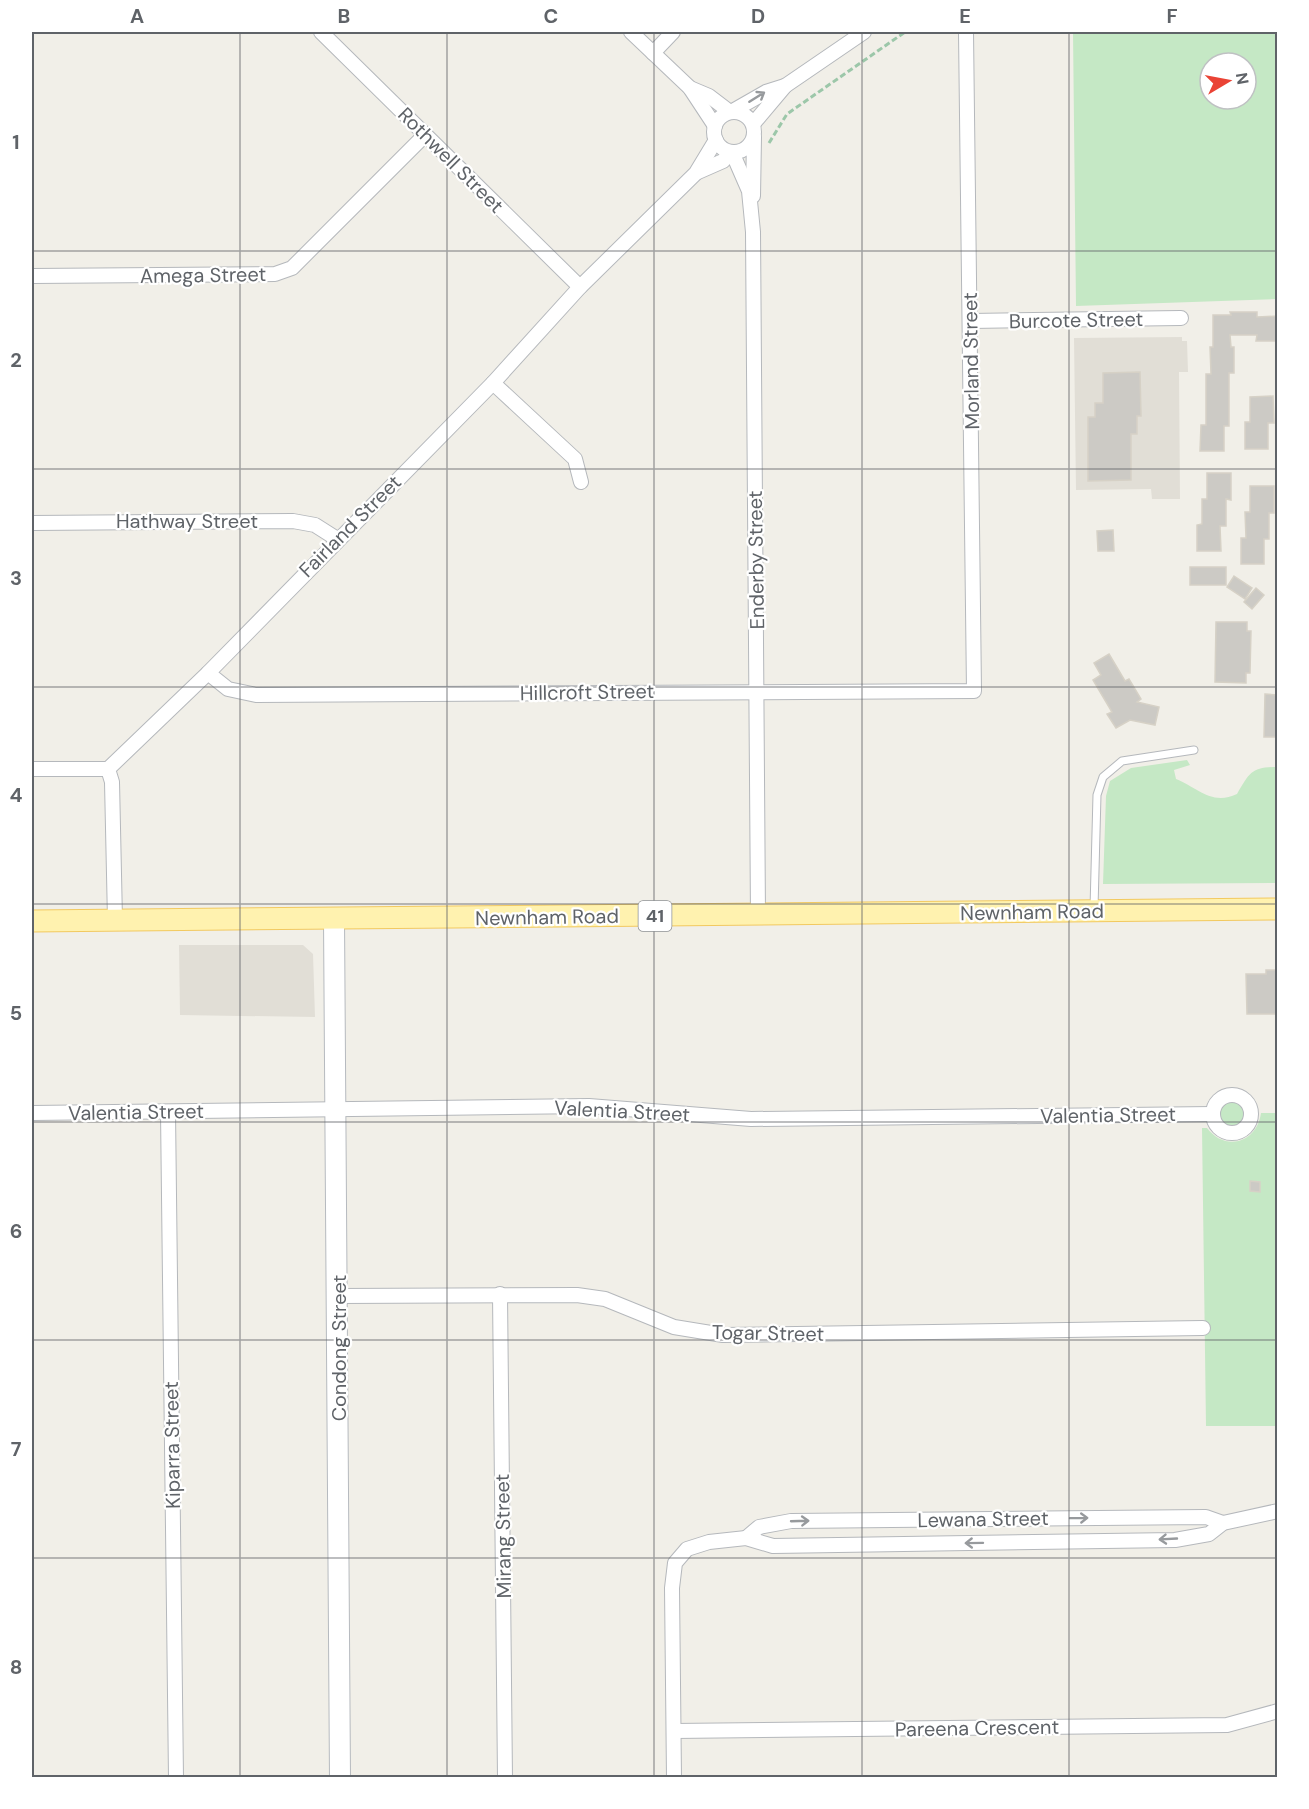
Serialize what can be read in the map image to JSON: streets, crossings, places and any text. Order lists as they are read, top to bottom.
{
  "streets": {
    "main road": ["Newnham Road", "41"],
    "street": [
      "Rothwell Street",
      "Amega Street",
      "Burcote Street",
      "Morland Street",
      "Hathway Street",
      "Fairland Street",
      "Enderby Street",
      "Hillcroft Street",
      "Valentia Street",
      "Togar Street",
      "Condong Street",
      "Kiparra Street",
      "Lewana Street",
      "Mirang Street",
      "Pareena Crescent"
    ]
  },
  "crossings": [
    ["Rothwell Street", "Amega Street"],
    ["Rothwell Street", "Fairland Street"],
    ["Burcote Street", "Morland Street"],
    ["Morland Street", "Hillcroft Street"],
    ["Hathway Street", "Fairland Street"],
    ["Fairland Street", "Enderby Street"],
    ["Fairland Street", "Hillcroft Street"],
    ["Enderby Street", "Hillcroft Street"],
    ["Enderby Street", "Newnham Road"],
    ["Newnham Road", "Condong Street"],
    ["Valentia Street", "Condong Street"],
    ["Valentia Street", "Kiparra Street"],
    ["Togar Street", "Condong Street"],
    ["Togar Street", "Mirang Street"],
    ["Lewana Street", "Pareena Crescent"]
  ],
  "north": "right",
  "grid": {
    "columns": [
      "A",
      "B",
      "C",
      "D",
      "E",
      "F"
    ],
    "rows": [
      "1",
      "2",
      "3",
      "4",
      "5",
      "6",
      "7",
      "8"
    ]
  }
}
